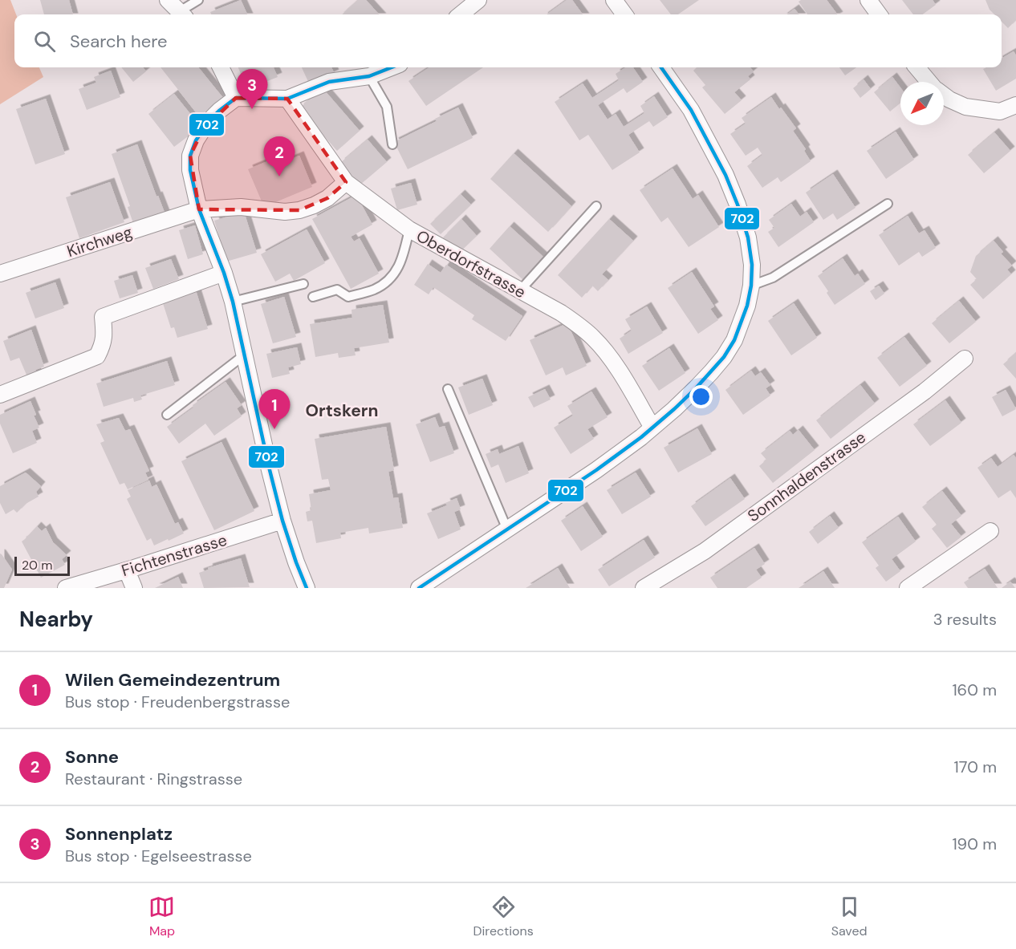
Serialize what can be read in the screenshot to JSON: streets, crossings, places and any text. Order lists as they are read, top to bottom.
{
  "streets": {
    "street": [
      "Kirchweg",
      "Oberdorfstrasse",
      "Sonnhaldenstrasse",
      "Fichtenstrasse"
    ]
  },
  "crossings": [
    ["Kirchweg", "Oberdorfstrasse"]
  ],
  "districts": ["Ortskern"],
  "lines": ["transit line 702"],
  "scale_bar": "20 m",
  "north": "bottom left",
  "page": {
    "search": "Search here",
    "pins": ["3", "2", "1"],
    "scale": "20 m",
    "heading": ["Nearby", "3 results"],
    "list": [
      {
        "mark": "1",
        "name": "Wilen Gemeindezentrum",
        "note": "Bus stop · Freudenbergstrasse",
        "value": "160 m"
      },
      {
        "mark": "2",
        "name": "Sonne",
        "note": "Restaurant · Ringstrasse",
        "value": "170 m"
      },
      {
        "mark": "3",
        "name": "Sonnenplatz",
        "note": "Bus stop · Egelseestrasse",
        "value": "190 m"
      }
    ],
    "nav": ["Map", "Directions", "Saved"]
  }
}
